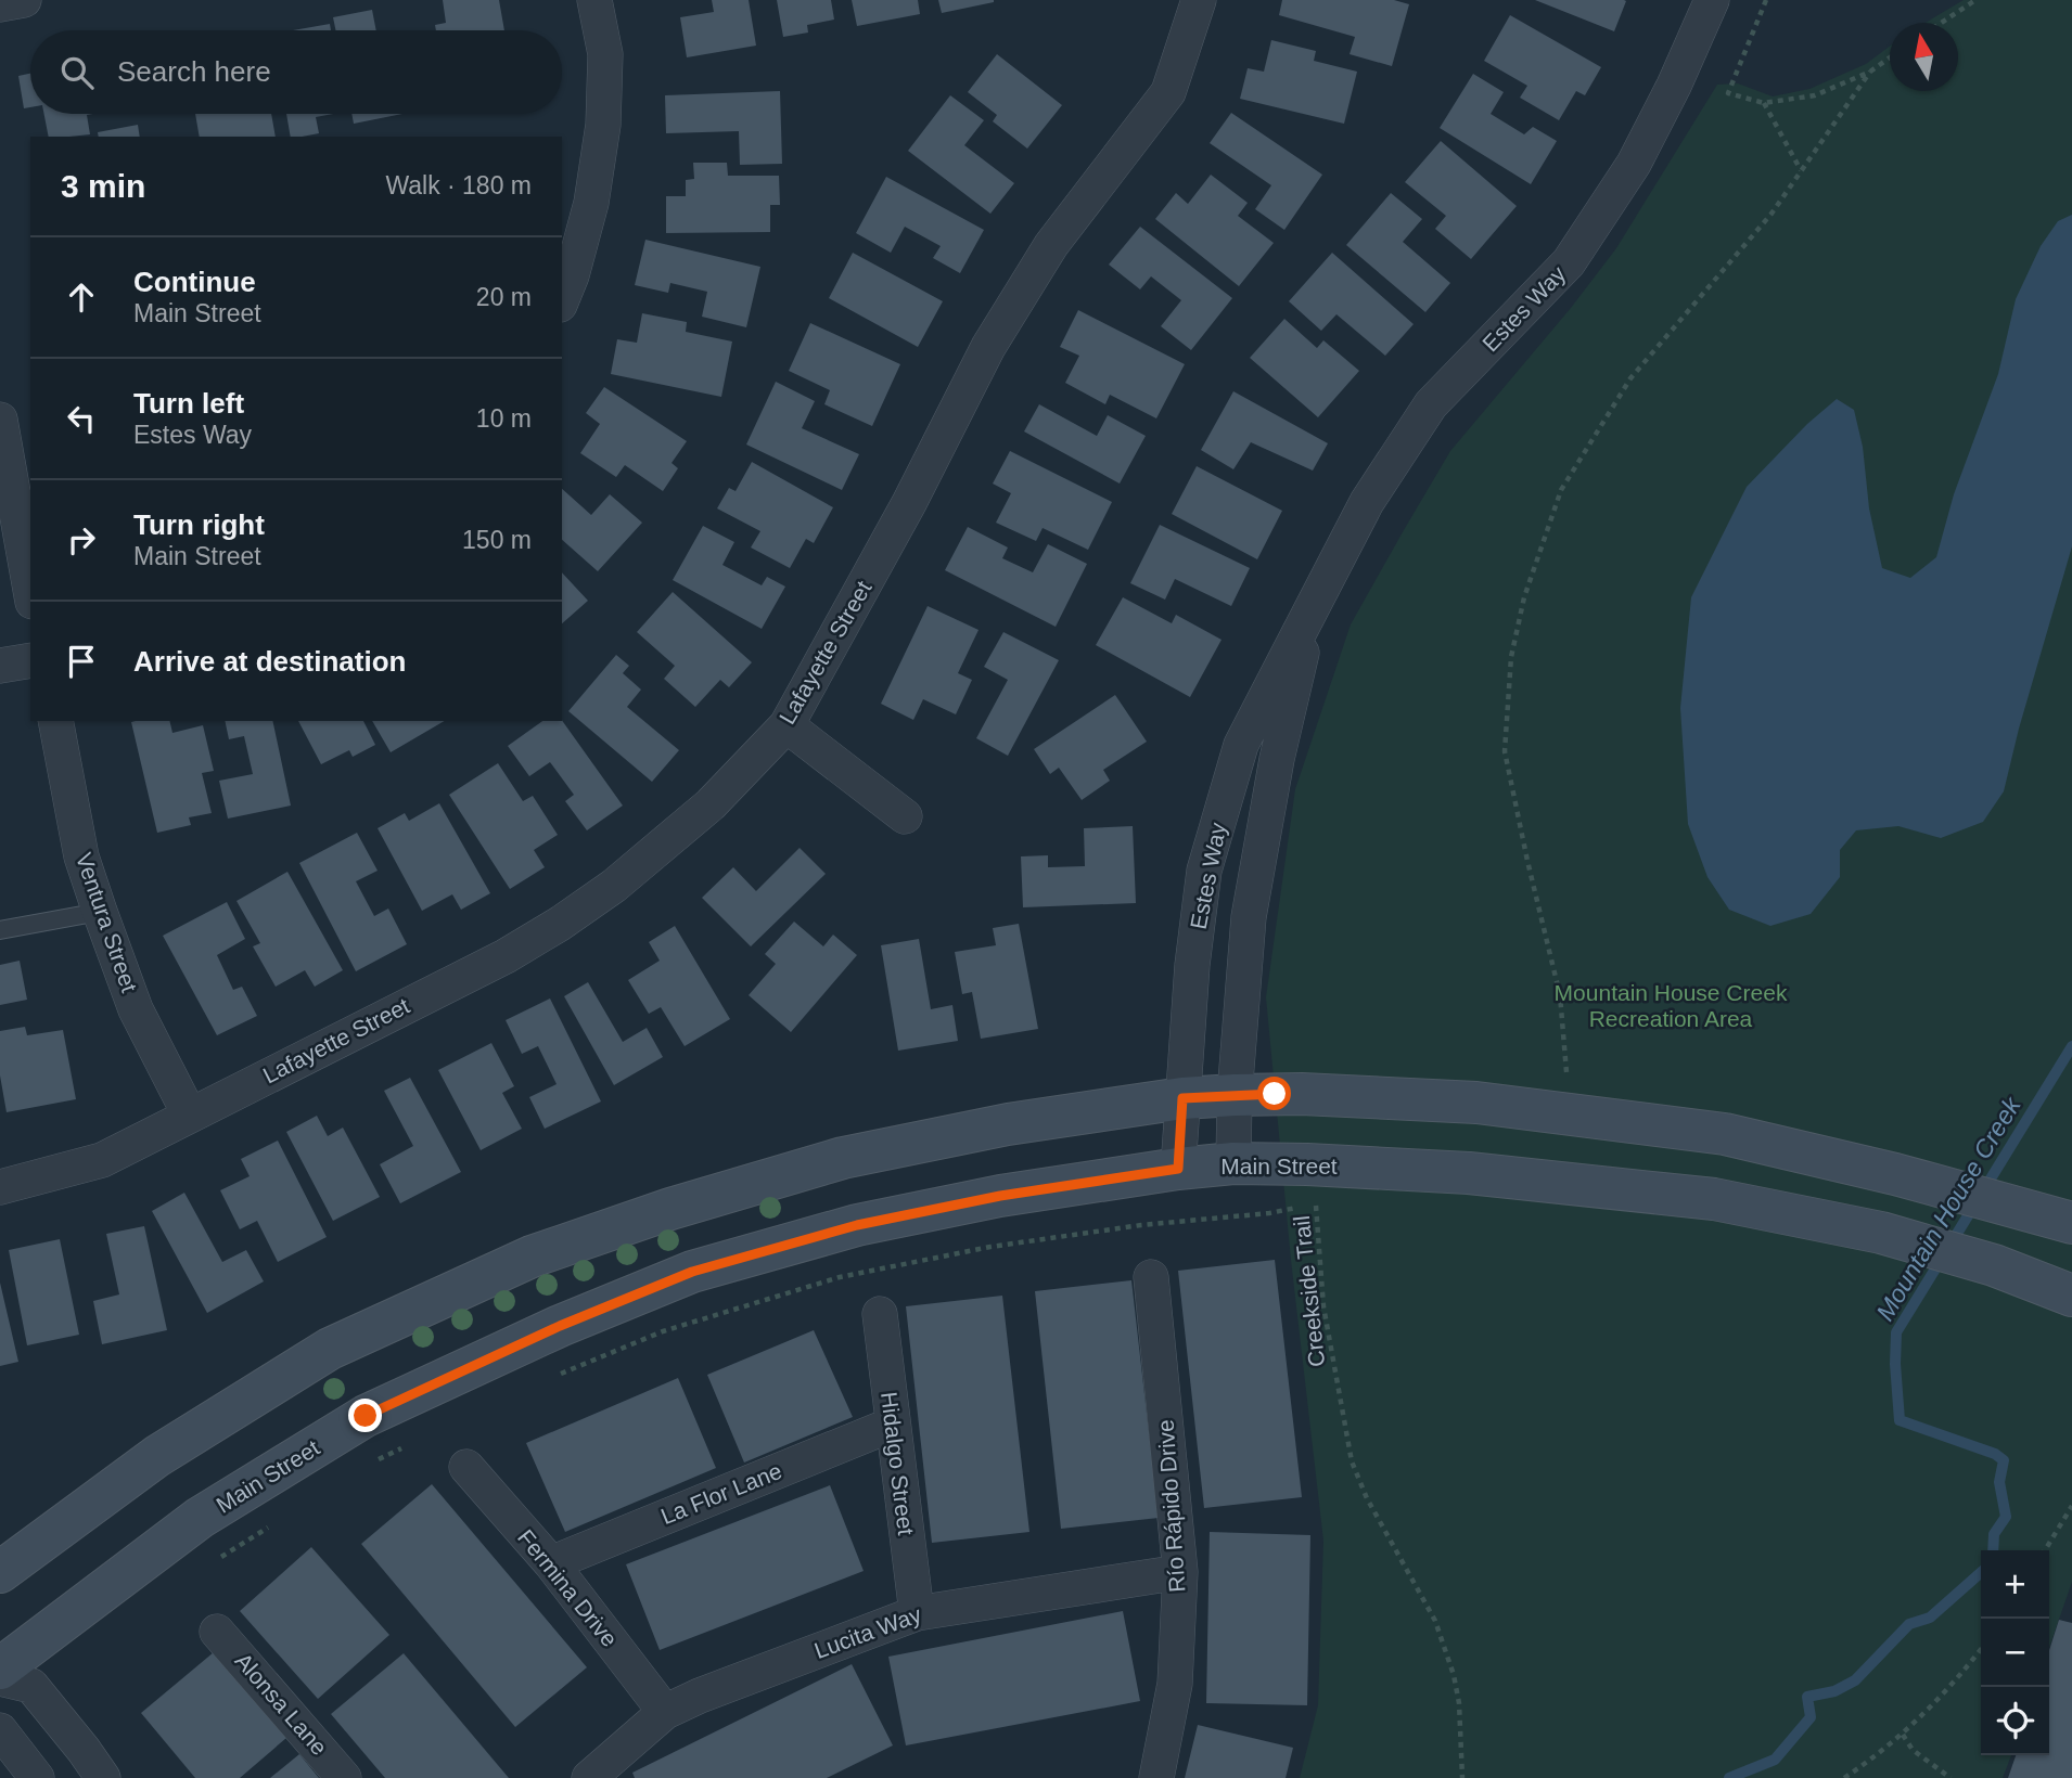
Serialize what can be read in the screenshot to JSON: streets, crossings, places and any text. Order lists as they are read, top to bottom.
{
  "streets": {
    "street": [
      "Estes Way",
      "Lafayette Street",
      "Ventura Street",
      "Main Street",
      "Hidalgo Street",
      "La Flor Lane",
      "Río Rápido Drive",
      "Fermina Drive",
      "Lucita Way",
      "Alonsa Lane"
    ],
    "path": ["Creekside Trail"]
  },
  "crossings": [
    ["Estes Way", "Main Street"],
    ["Lafayette Street", "Ventura Street"],
    ["Hidalgo Street", "La Flor Lane"],
    ["Hidalgo Street", "Lucita Way"],
    ["La Flor Lane", "Fermina Drive"],
    ["Río Rápido Drive", "Lucita Way"],
    ["Fermina Drive", "Lucita Way"]
  ],
  "water": ["Mountain House Creek"],
  "parks": ["Mountain House Creek Recreation Area"],
  "north": "top",
  "page": {
    "search": "Search here",
    "heading": ["3 min", "Walk · 180 m"],
    "list": [
      ["Continue", "Main Street", "20 m"],
      ["Turn left", "Estes Way", "10 m"],
      ["Turn right", "Main Street", "150 m"],
      "Arrive at destination"
    ],
    "map_buttons": ["+", "−"]
  }
}
